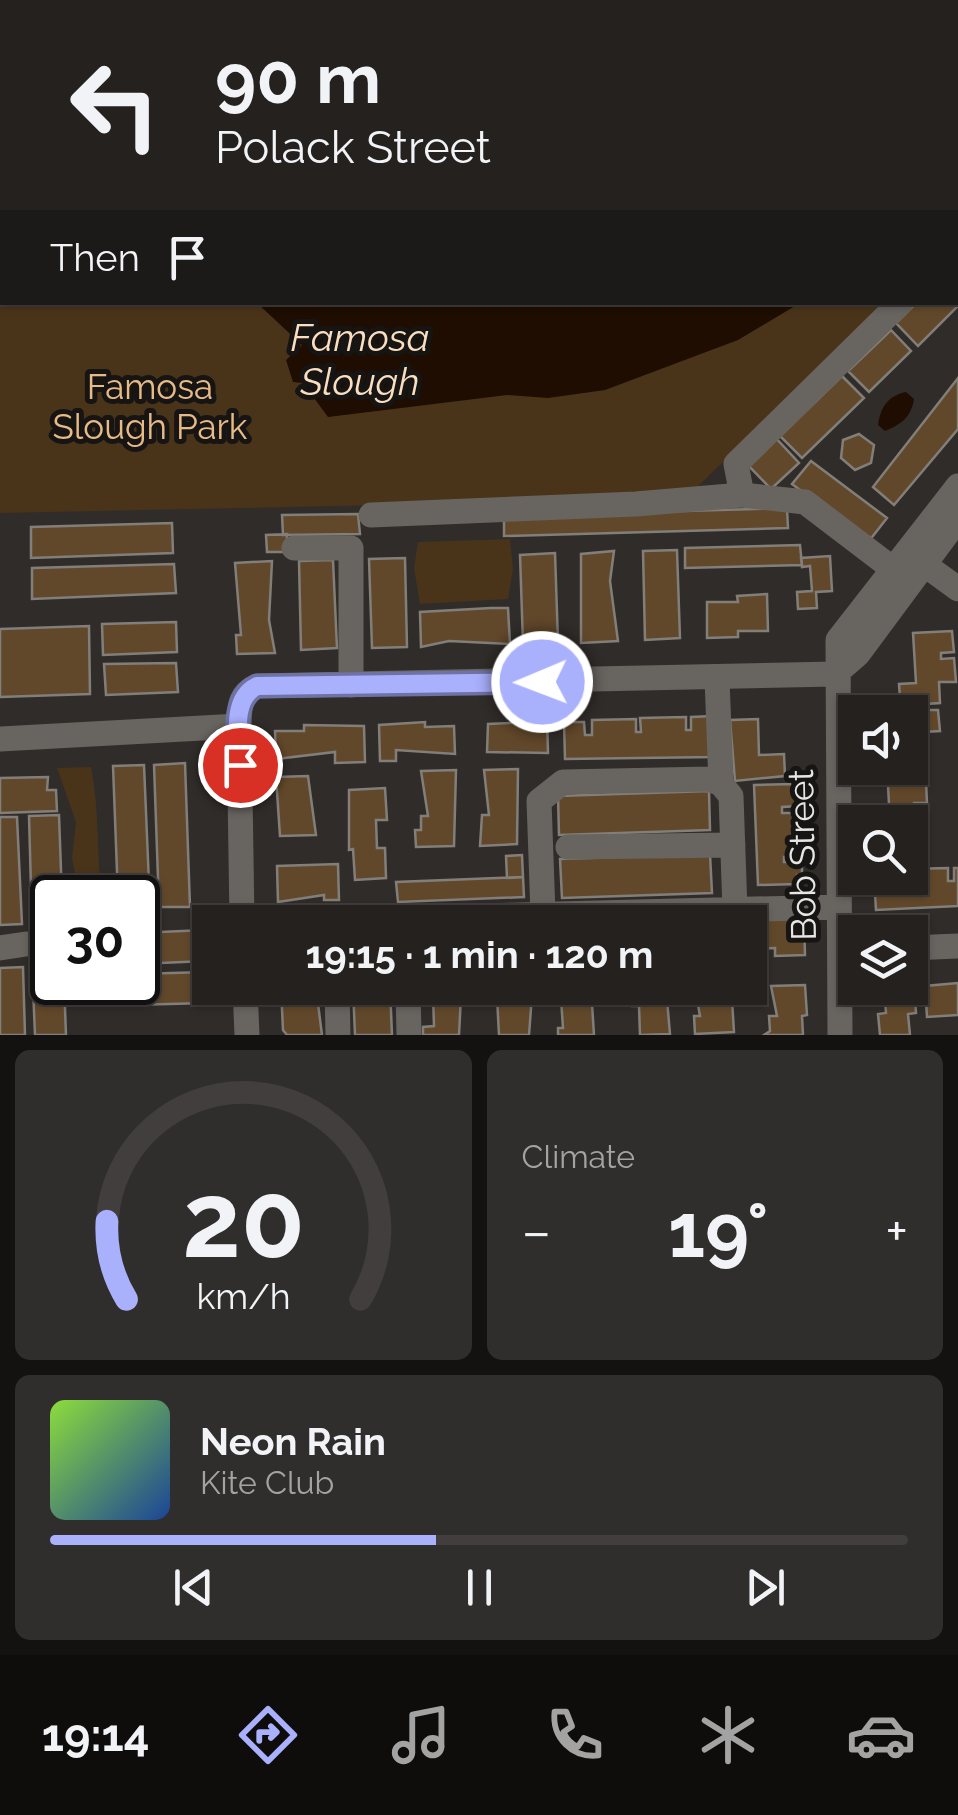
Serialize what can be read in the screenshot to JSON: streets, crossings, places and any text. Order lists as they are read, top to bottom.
{
  "streets": {
    "street": ["Bob Street"]
  },
  "water": ["Famosa Slough"],
  "parks": ["Famosa Slough Park"],
  "page": {
    "turn": ["90 m", "Polack Street"],
    "then": "Then",
    "limit": "30",
    "trip": "19:15 · 1 min · 120 m",
    "tile": "Climate",
    "heat": ["−", "19°", "+"],
    "song": ["Neon Rain", "Kite Club"],
    "tabs": "19:14",
    "gauge": ["20", "km/h"]
  }
}
